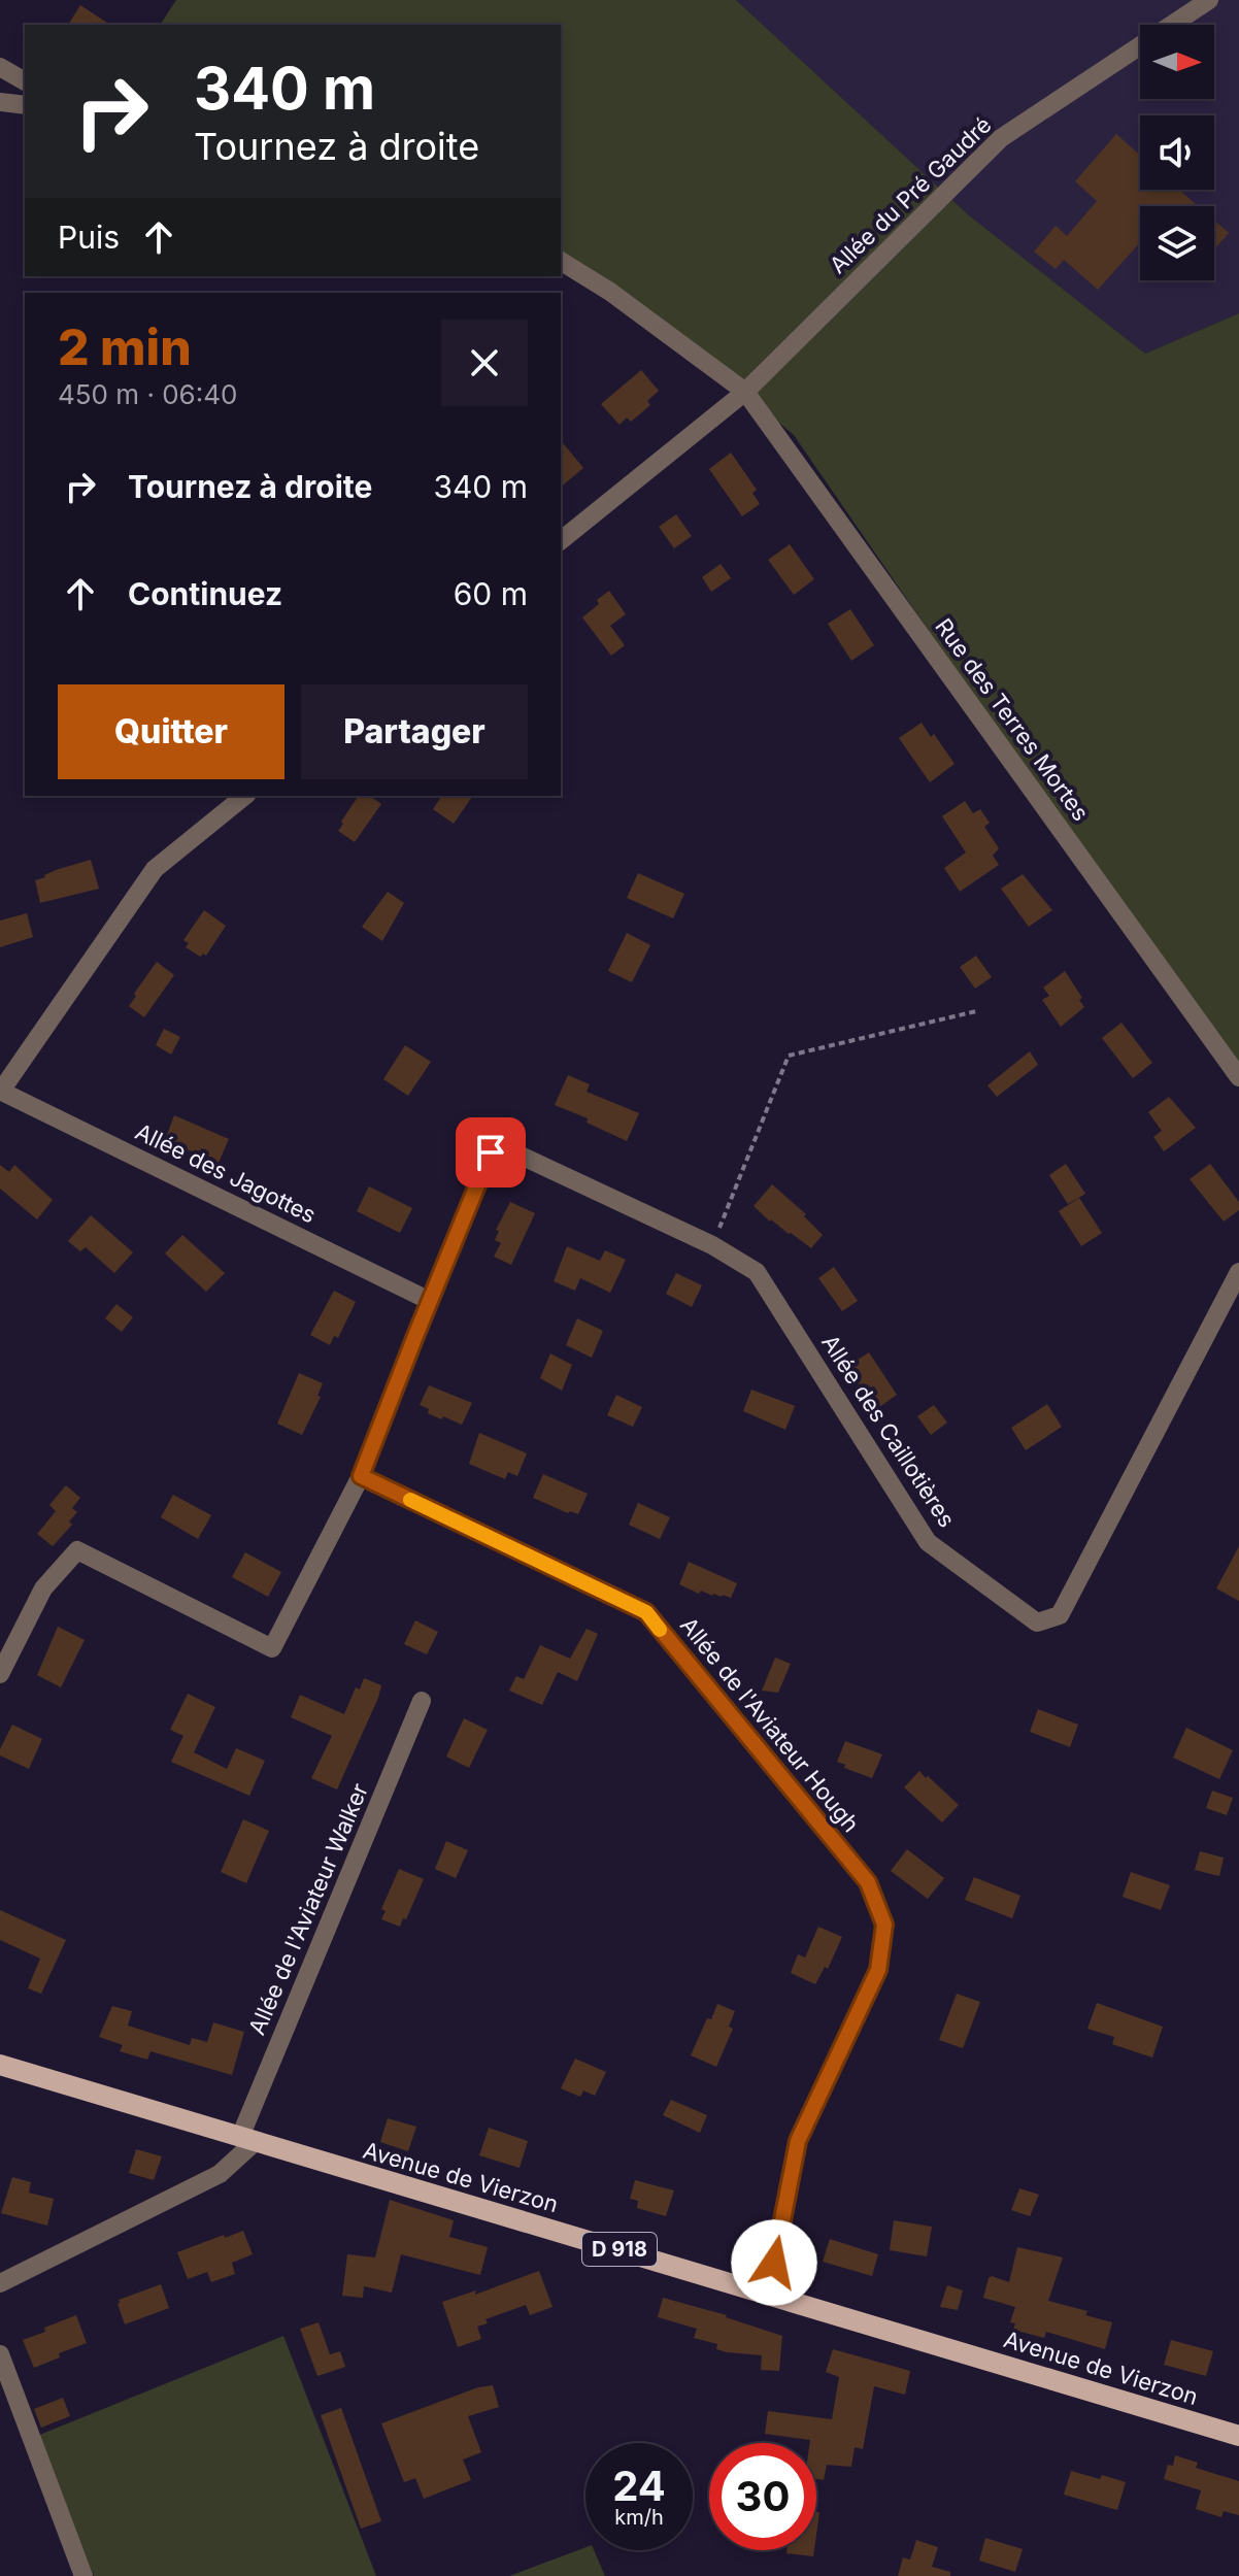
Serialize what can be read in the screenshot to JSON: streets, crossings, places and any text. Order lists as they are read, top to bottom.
{
  "streets": {
    "main road": ["Avenue de Vierzon", "D 918"],
    "street": [
      "Allée du Pré Gaudré",
      "Rue des Terres Mortes",
      "Allée des Jagottes",
      "Allée des Caillotières",
      "Allée de l'Aviateur Hough",
      "Allée de l'Aviateur Walker"
    ]
  },
  "crossings": [
    ["Allée du Pré Gaudré", "Rue des Terres Mortes"],
    ["Allée des Jagottes", "Allée des Caillotières"],
    ["Allée de l'Aviateur Hough", "Avenue de Vierzon"],
    ["Allée de l'Aviateur Walker", "Avenue de Vierzon"]
  ],
  "north": "right",
  "page": {
    "turn": ["340 m", "Tournez à droite"],
    "then": "Puis",
    "heading": ["2 min", "450 m · 06:40"],
    "list": [
      {
        "name": "Tournez à droite",
        "value": "340 m"
      },
      {
        "name": "Continuez",
        "value": "60 m"
      }
    ],
    "buttons": ["Quitter", "Partager"],
    "speed": "24 km/h",
    "limit": "30"
  }
}
